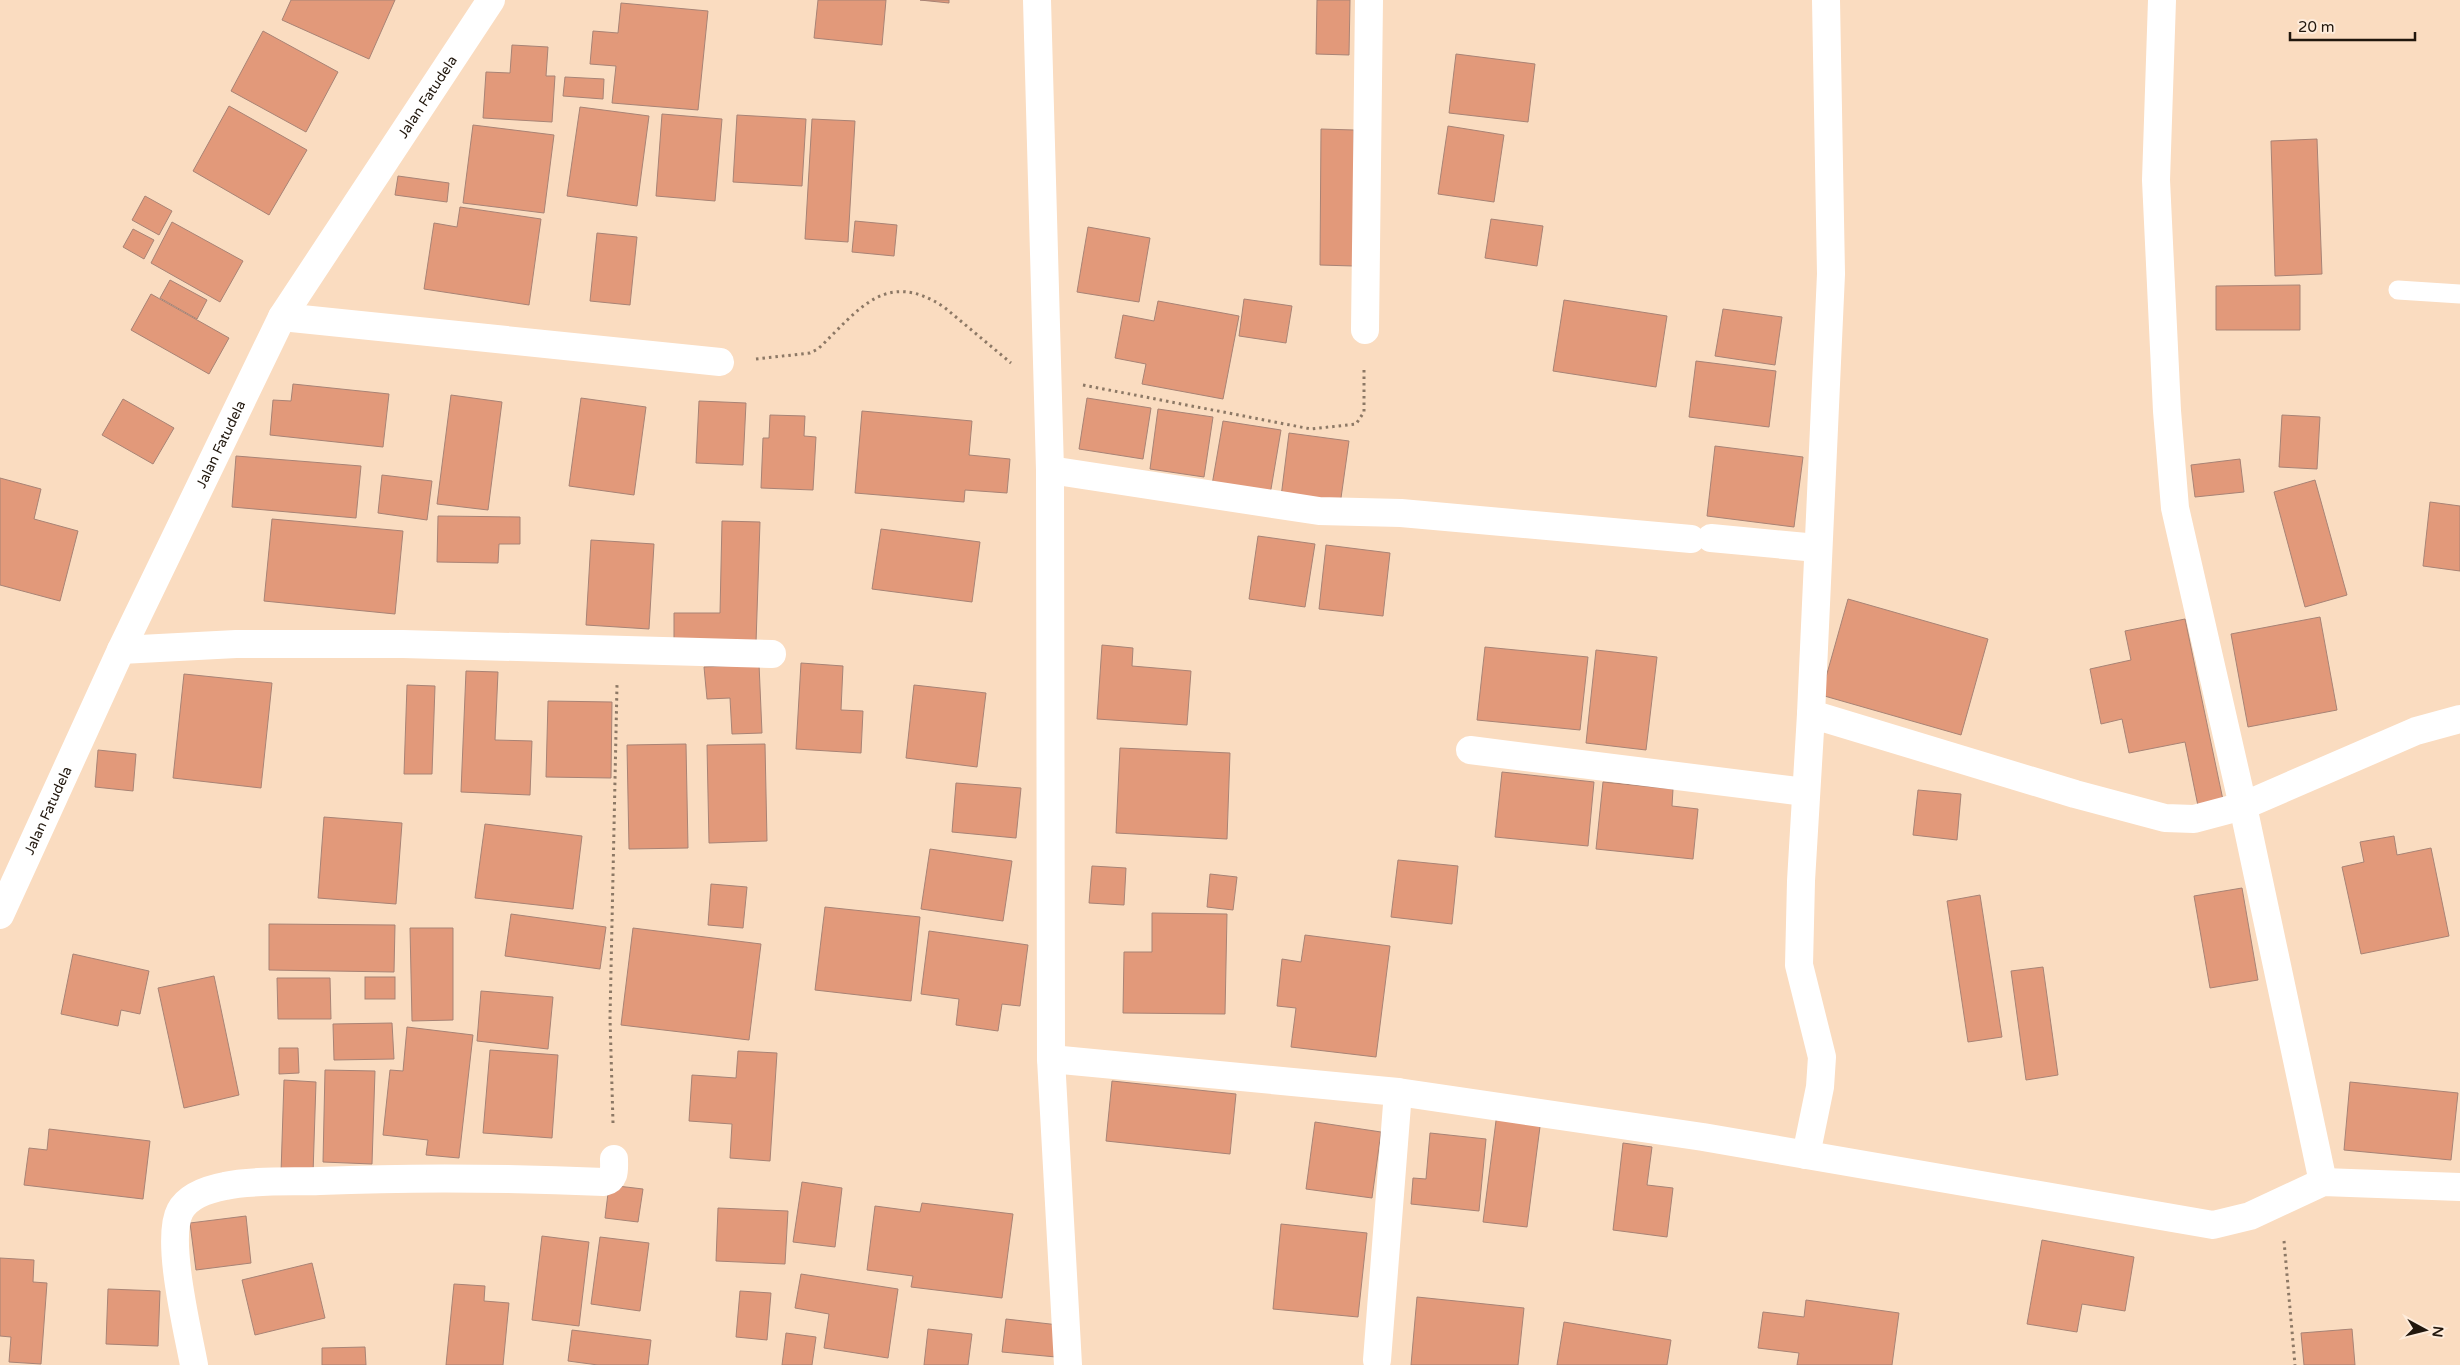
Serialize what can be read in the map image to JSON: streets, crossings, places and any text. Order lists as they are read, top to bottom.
{
  "streets": {
    "street": ["Jalan Fatudela"]
  },
  "scale_bar": "20 m",
  "north": "right"
}
